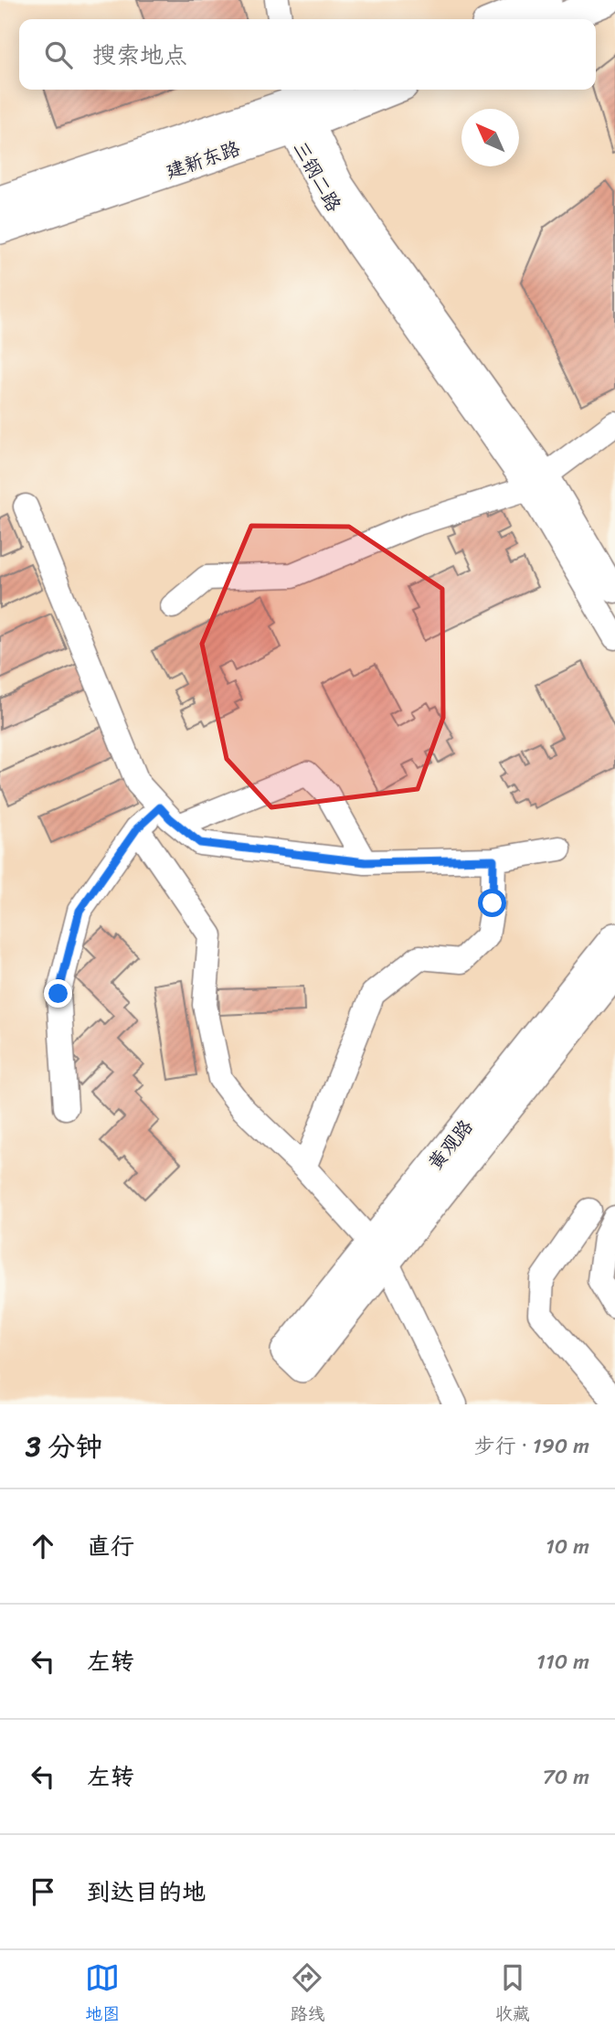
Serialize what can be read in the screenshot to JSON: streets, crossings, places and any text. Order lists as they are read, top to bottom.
{
  "streets": {
    "main road": ["建新东路", "黄观路"],
    "street": ["三钢二路"]
  },
  "crossings": [
    ["建新东路", "三钢二路"]
  ],
  "north": "top left",
  "page": {
    "search": "搜索地点",
    "heading": ["3 分钟", "步行 · 190 m"],
    "list": [
      ["直行", "10 m"],
      ["左转", "110 m"],
      ["左转", "70 m"],
      "到达目的地"
    ],
    "nav": ["地图", "路线", "收藏"]
  }
}
